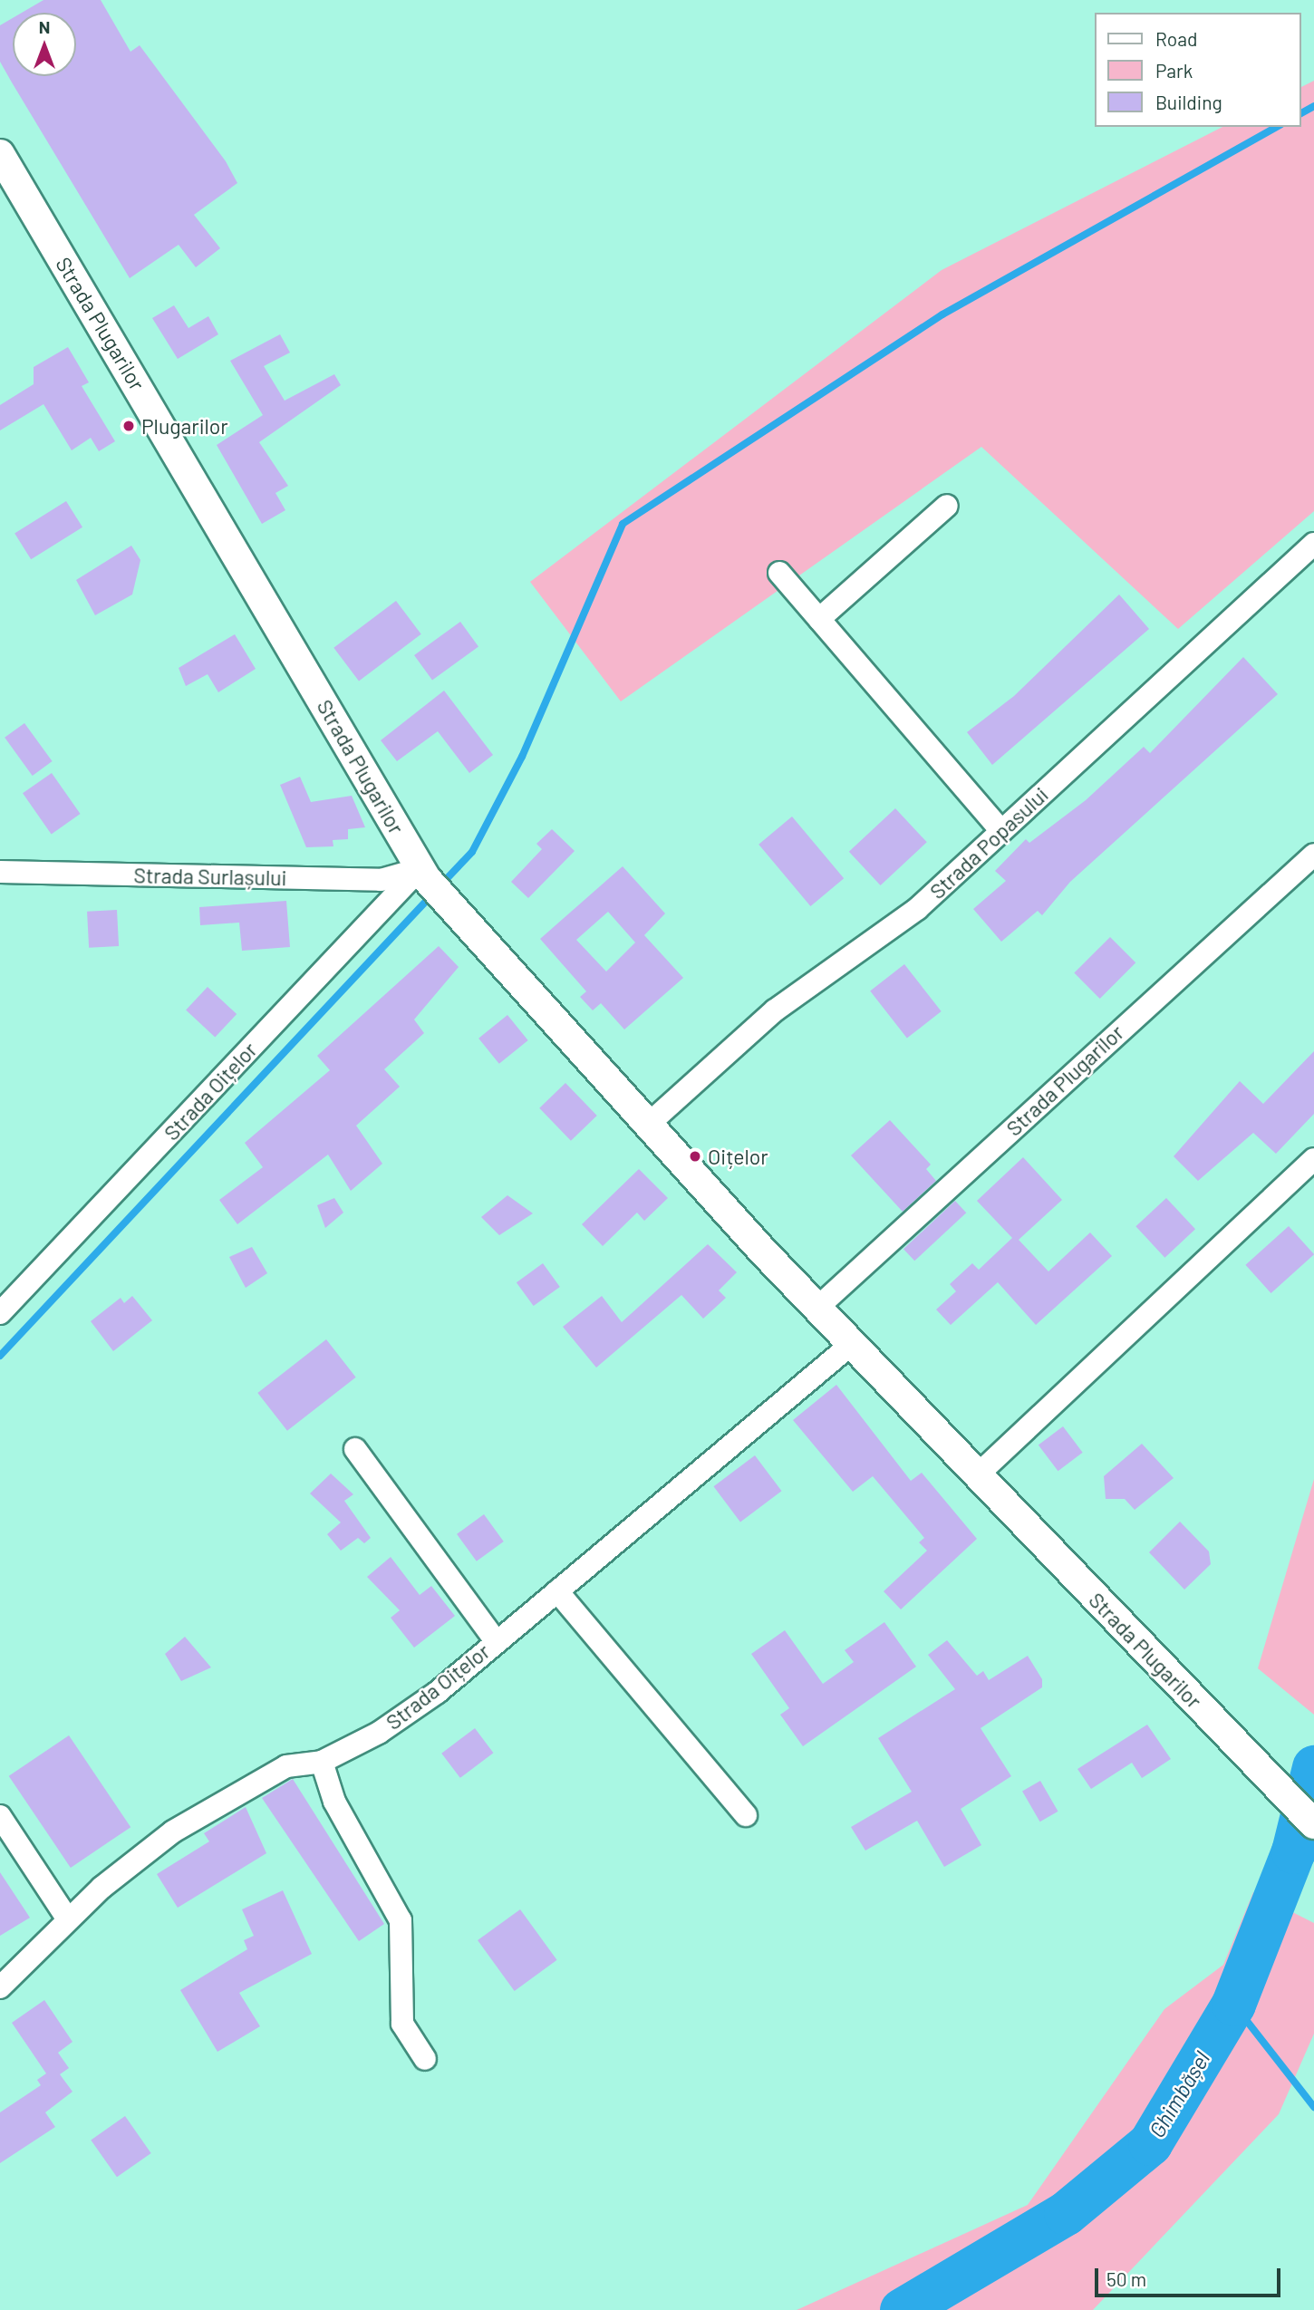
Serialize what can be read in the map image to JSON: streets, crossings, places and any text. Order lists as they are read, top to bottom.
{
  "streets": {
    "street": [
      "Strada Plugarilor",
      "Strada Popasului",
      "Strada Surlașului",
      "Strada Oițelor"
    ]
  },
  "crossings": [
    ["Strada Plugarilor", "Strada Popasului"],
    ["Strada Plugarilor", "Strada Surlașului"],
    ["Strada Plugarilor", "Strada Oițelor"],
    ["Strada Surlașului", "Strada Oițelor"]
  ],
  "water": ["Ghimbășel"],
  "places": ["Plugarilor", "Oițelor"],
  "legend": ["Road", "Park", "Building"],
  "scale_bar": "50 m",
  "north": "top"
}
